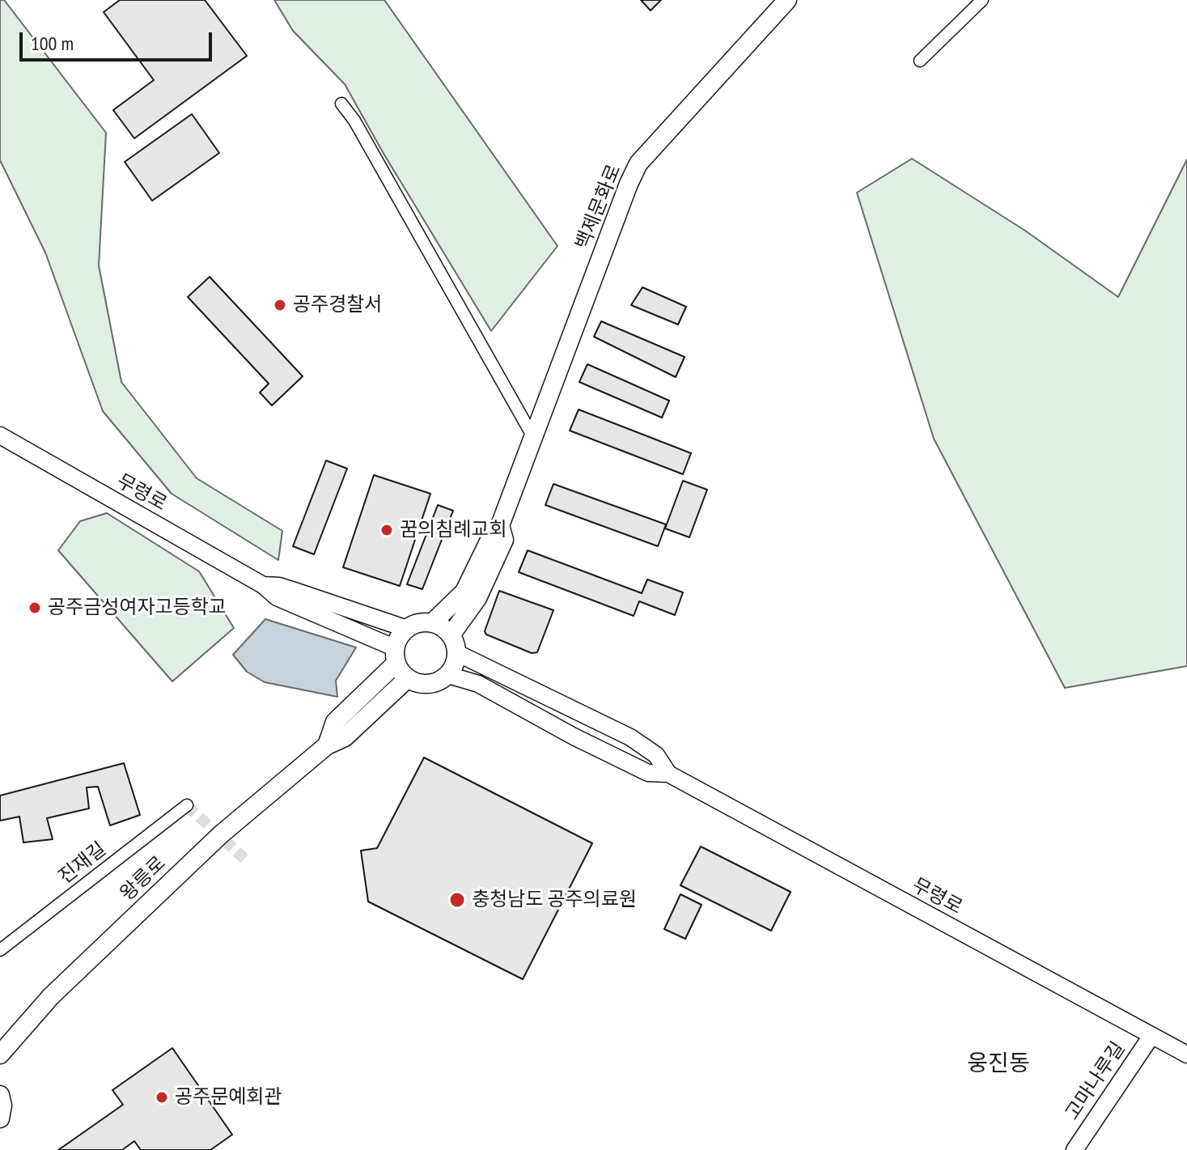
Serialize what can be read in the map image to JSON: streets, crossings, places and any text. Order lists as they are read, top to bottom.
{
  "streets": {
    "main road": [
      "백제문화로",
      "무령로",
      "왕릉로",
      "고마나루길"
    ],
    "street": ["진재길"]
  },
  "crossings": [
    ["백제문화로", "무령로"],
    ["백제문화로", "왕릉로"],
    ["무령로", "왕릉로"],
    ["무령로", "고마나루길"]
  ],
  "districts": ["웅진동"],
  "places": [
    "공주경찰서",
    "꿈의침례교회",
    "공주금성여자고등학교",
    "충청남도 공주의료원",
    "공주문예회관"
  ],
  "scale_bar": "100 m"
}
